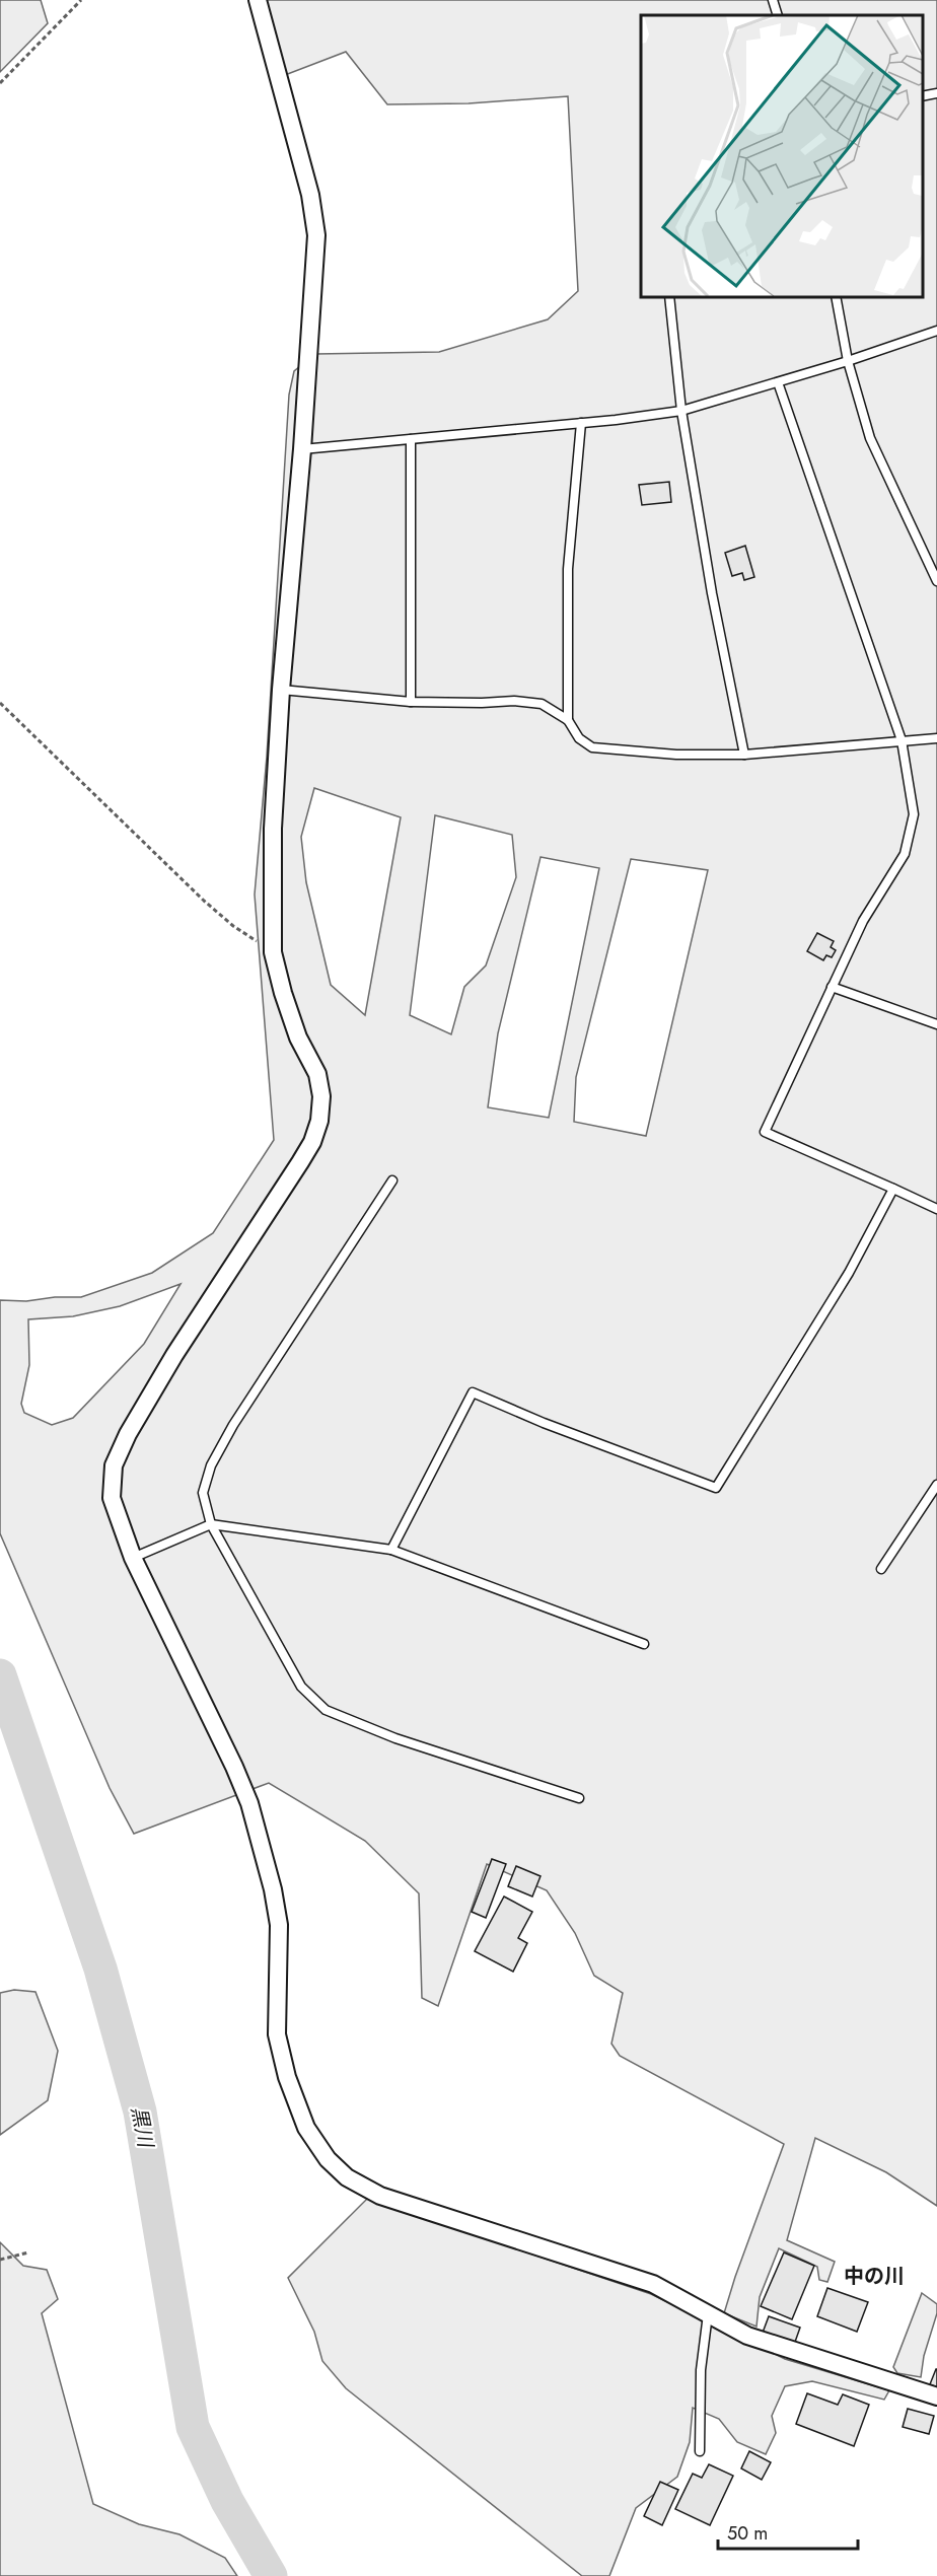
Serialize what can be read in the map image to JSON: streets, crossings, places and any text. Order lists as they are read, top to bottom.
{
  "districts": ["中の川"],
  "water": ["黒川"],
  "scale_bar": "50 m"
}
